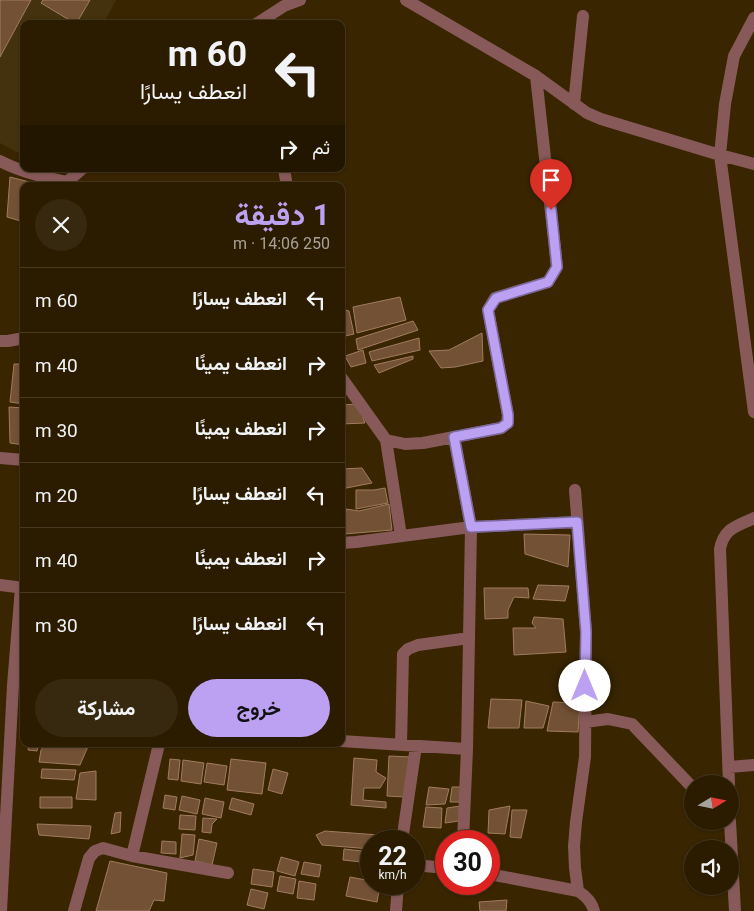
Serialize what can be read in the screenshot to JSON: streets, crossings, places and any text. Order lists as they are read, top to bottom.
{
  "north": "right",
  "page": {
    "turn": ["60 m", "انعطف يسارًا"],
    "then": "ثم",
    "heading": ["1 دقيقة", "250 m · 14:06"],
    "list": [
      {
        "name": "انعطف يسارًا",
        "value": "60 m"
      },
      {
        "name": "انعطف يمينًا",
        "value": "40 m"
      },
      {
        "name": "انعطف يمينًا",
        "value": "30 m"
      },
      {
        "name": "انعطف يسارًا",
        "value": "20 m"
      },
      {
        "name": "انعطف يمينًا",
        "value": "40 m"
      },
      {
        "name": "انعطف يسارًا",
        "value": "30 m"
      }
    ],
    "buttons": ["خروج", "مشاركة"],
    "speed": "22 km/h",
    "limit": "30"
  }
}
